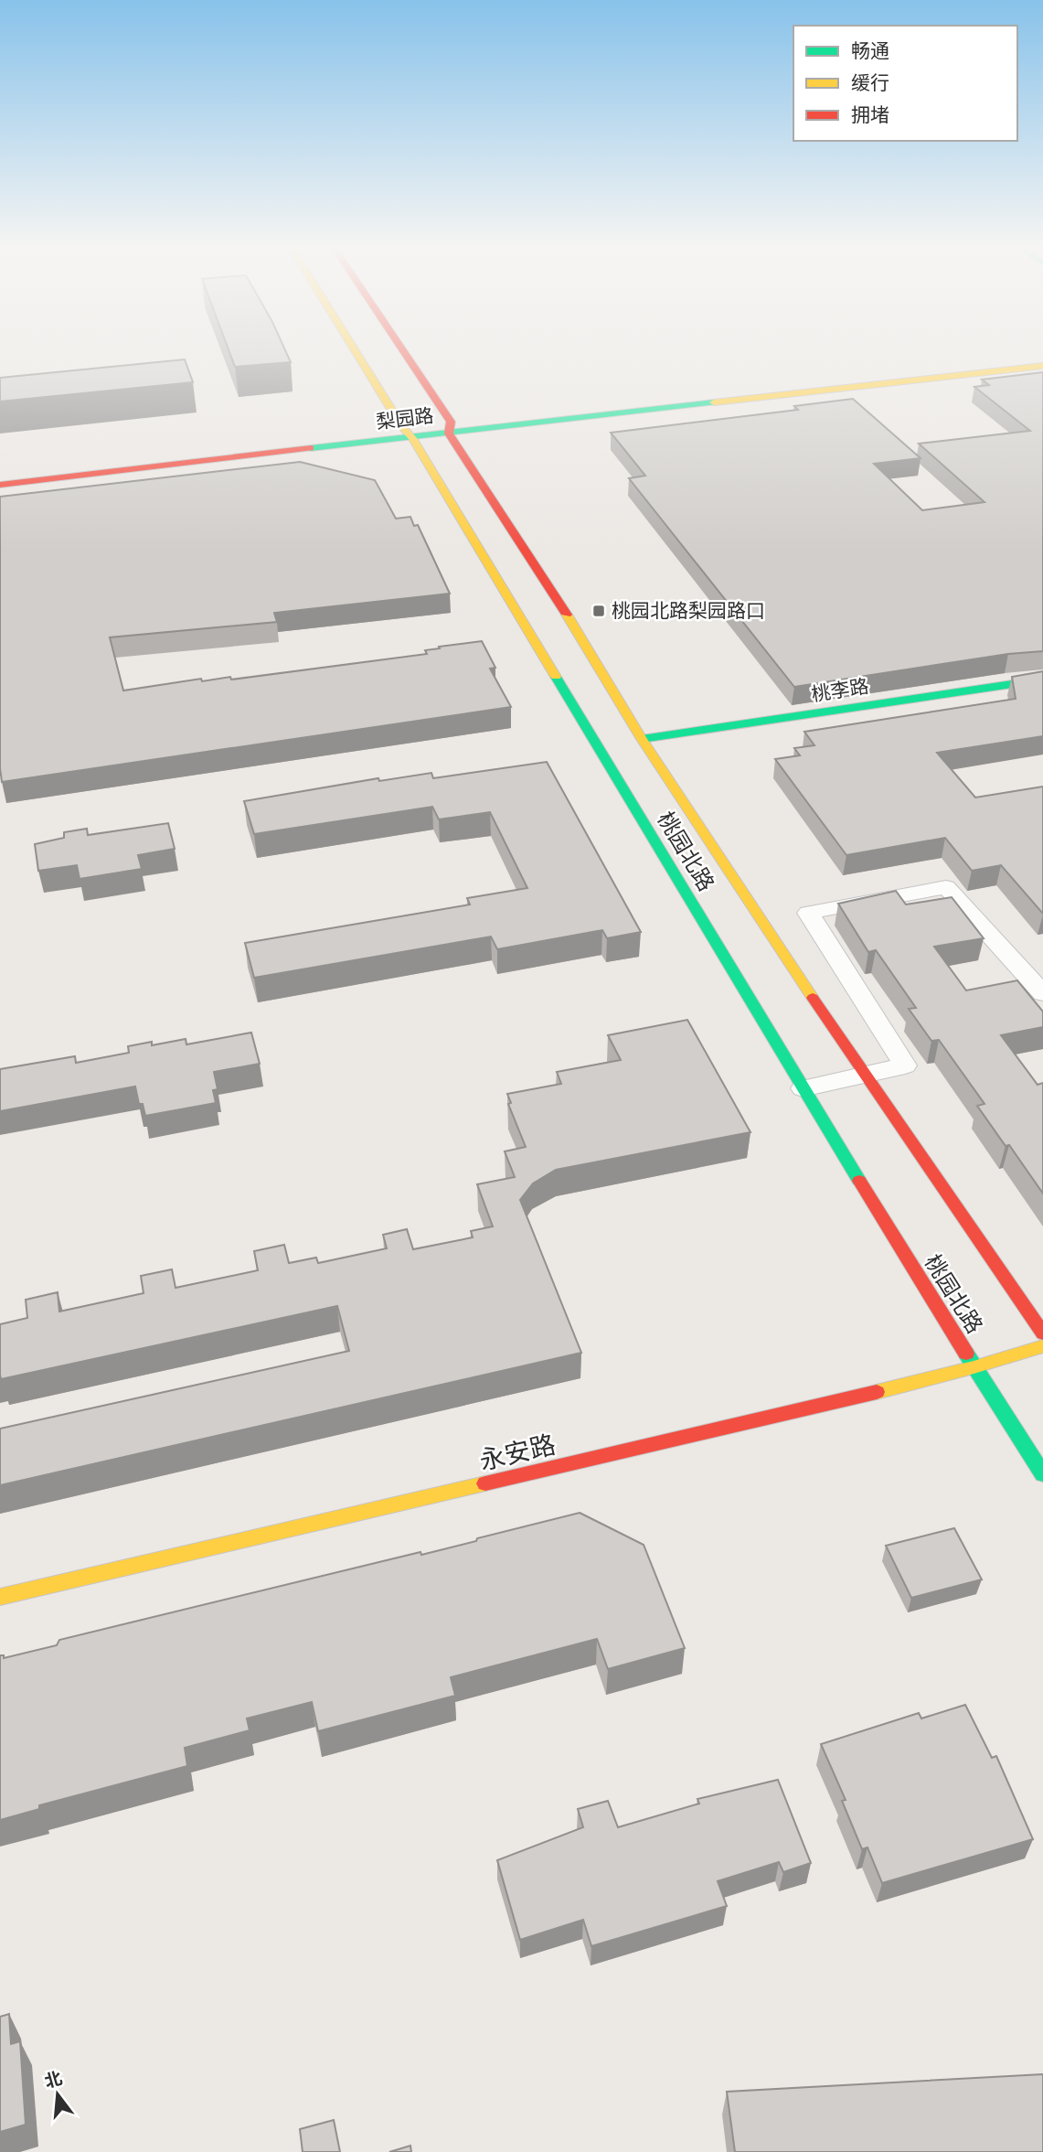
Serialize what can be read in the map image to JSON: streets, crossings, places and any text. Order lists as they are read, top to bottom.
{
  "streets": {
    "main road": [
      "梨园路",
      "桃李路",
      "桃园北路",
      "永安路"
    ]
  },
  "crossings": [
    ["梨园路", "桃园北路"],
    ["桃李路", "桃园北路"],
    ["桃园北路", "永安路"]
  ],
  "places": {
    "transit": ["桃园北路梨园路口"]
  },
  "legend": ["畅通", "缓行", "拥堵"],
  "north": "top"
}
